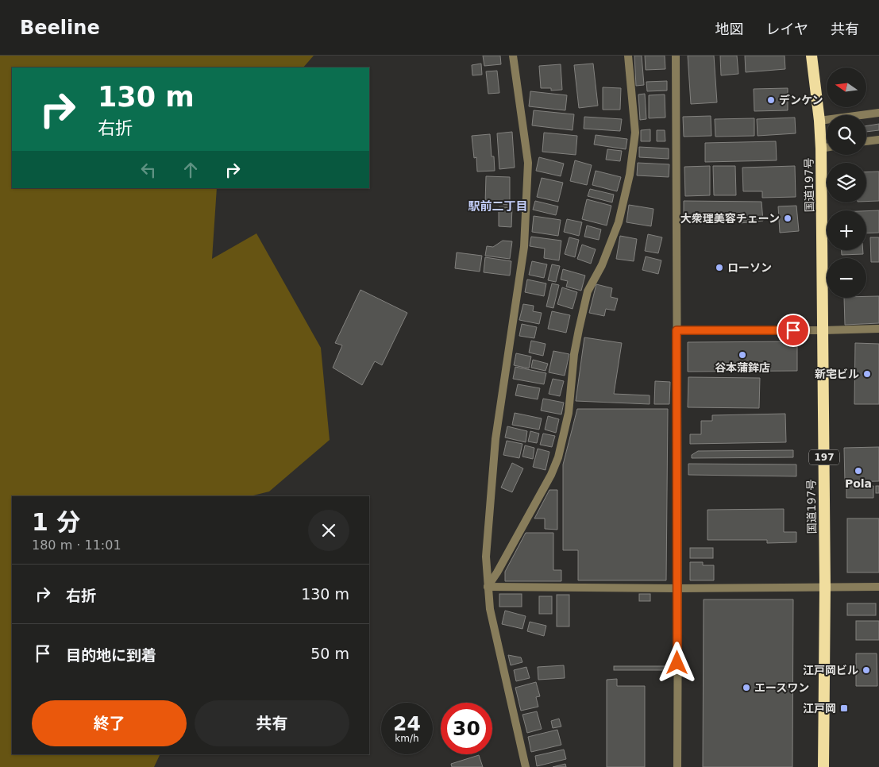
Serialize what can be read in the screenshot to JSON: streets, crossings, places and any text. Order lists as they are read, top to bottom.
{
  "streets": {
    "highway": ["国道197号", "197"]
  },
  "districts": ["駅前二丁目"],
  "places": {
    "other": [
      "デンケン",
      "大衆理美容チェーン",
      "ローソン",
      "谷本蒲鉾店",
      "新宅ビル",
      "Pola",
      "江戸岡ビル",
      "エースワン"
    ],
    "transit": ["江戸岡"]
  },
  "north": "left",
  "page": {
    "header": "Beeline",
    "nav": ["地図", "レイヤ", "共有"],
    "map_buttons": ["+", "−"],
    "turn": ["130 m", "右折"],
    "heading": ["1 分", "180 m · 11:01"],
    "list": [
      {
        "name": "右折",
        "value": "130 m"
      },
      {
        "name": "目的地に到着",
        "value": "50 m"
      }
    ],
    "buttons": ["終了", "共有"],
    "speed": "24 km/h",
    "limit": "30"
  }
}
